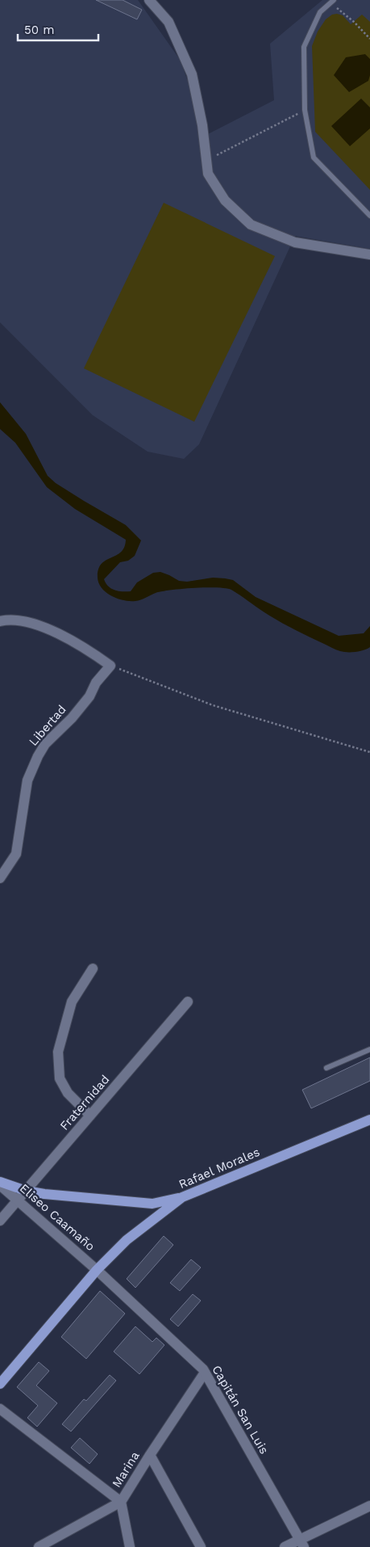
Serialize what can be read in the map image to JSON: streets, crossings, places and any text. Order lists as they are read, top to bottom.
{
  "streets": {
    "main road": ["Rafael Morales"],
    "street": [
      "Libertad",
      "Fraternidad",
      "Eliseo Caamaño",
      "Capitán San Luis",
      "Marina"
    ]
  },
  "crossings": [
    ["Fraternidad", "Eliseo Caamaño"],
    ["Rafael Morales", "Eliseo Caamaño"],
    ["Rafael Morales", "Capitán San Luis"],
    ["Eliseo Caamaño", "Capitán San Luis"],
    ["Capitán San Luis", "Marina"]
  ],
  "scale_bar": "50 m"
}
